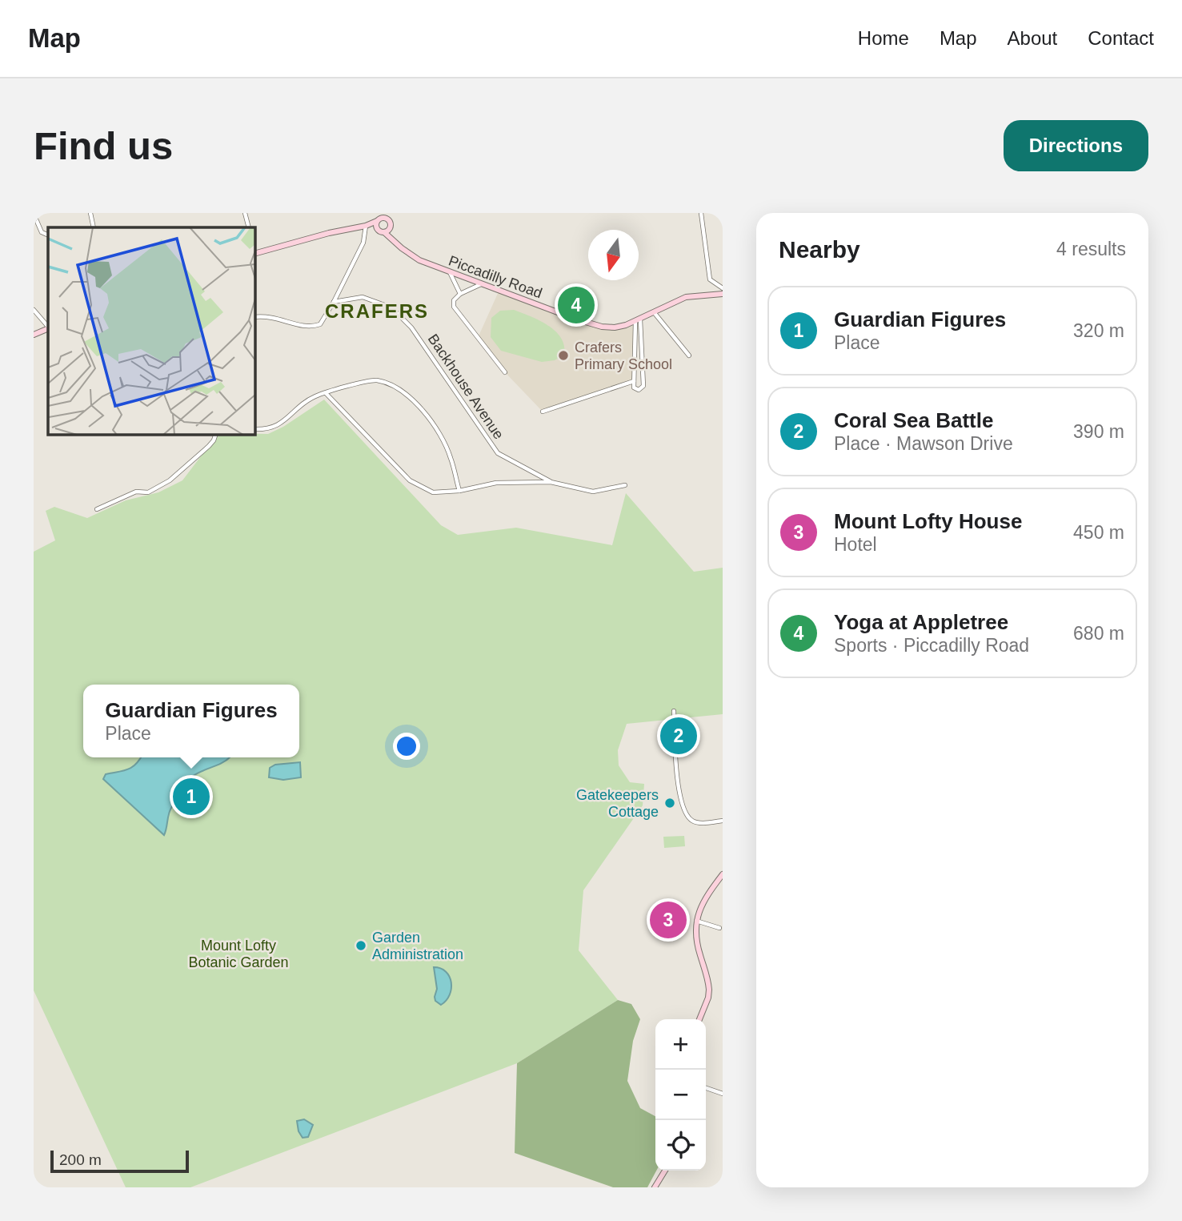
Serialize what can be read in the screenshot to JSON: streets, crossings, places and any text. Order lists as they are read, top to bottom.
{
  "streets": {
    "main road": ["Piccadilly Road"],
    "street": ["Backhouse Avenue"]
  },
  "districts": ["CRAFERS"],
  "parks": ["Mount Lofty Botanic Garden"],
  "places": ["Crafers Primary School", "Gatekeepers Cottage", "Garden Administration"],
  "scale_bar": "200 m",
  "north": "bottom",
  "page": {
    "header": "Map",
    "nav": [
      "Home",
      "Map",
      "About",
      "Contact"
    ],
    "buttons": "Directions",
    "title": "Find us",
    "heading": ["Nearby", "4 results"],
    "pins": [
      "4",
      "2",
      "1",
      "3"
    ],
    "list": [
      {
        "mark": "1",
        "name": "Guardian Figures",
        "note": "Place",
        "value": "320 m"
      },
      {
        "mark": "2",
        "name": "Coral Sea Battle",
        "note": "Place · Mawson Drive",
        "value": "390 m"
      },
      {
        "mark": "3",
        "name": "Mount Lofty House",
        "note": "Hotel",
        "value": "450 m"
      },
      {
        "mark": "4",
        "name": "Yoga at Appletree",
        "note": "Sports · Piccadilly Road",
        "value": "680 m"
      }
    ],
    "popup": ["Guardian Figures", "Place"],
    "map_buttons": ["+", "−"],
    "scale": "200 m"
  }
}
